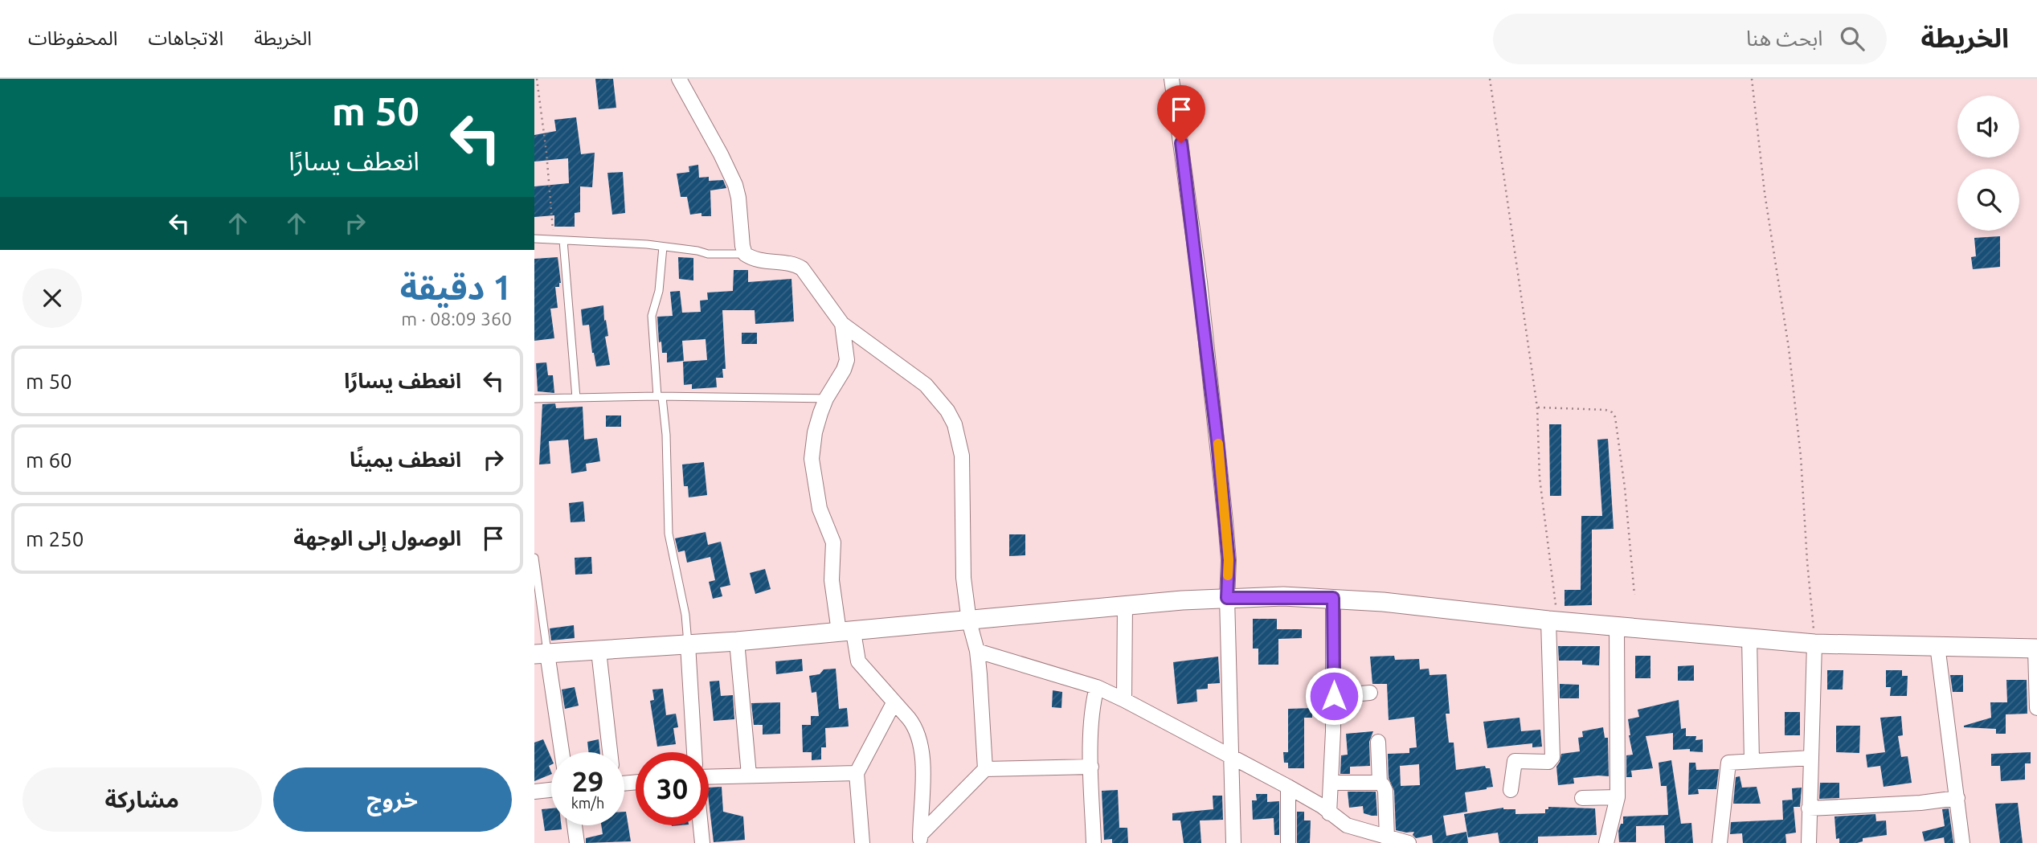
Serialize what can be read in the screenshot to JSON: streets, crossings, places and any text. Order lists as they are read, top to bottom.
{
  "page": {
    "header": "الخريطة",
    "search": "ابحث هنا",
    "nav": ["الخريطة", "الاتجاهات", "المحفوظات"],
    "turn": ["50 m", "انعطف يسارًا"],
    "heading": ["1 دقيقة", "360 m · 08:09"],
    "list": [
      {
        "name": "انعطف يسارًا",
        "value": "50 m"
      },
      {
        "name": "انعطف يمينًا",
        "value": "60 m"
      },
      {
        "name": "الوصول إلى الوجهة",
        "value": "250 m"
      }
    ],
    "speed": "29 km/h",
    "limit": "30",
    "buttons": ["خروج", "مشاركة"]
  }
}
